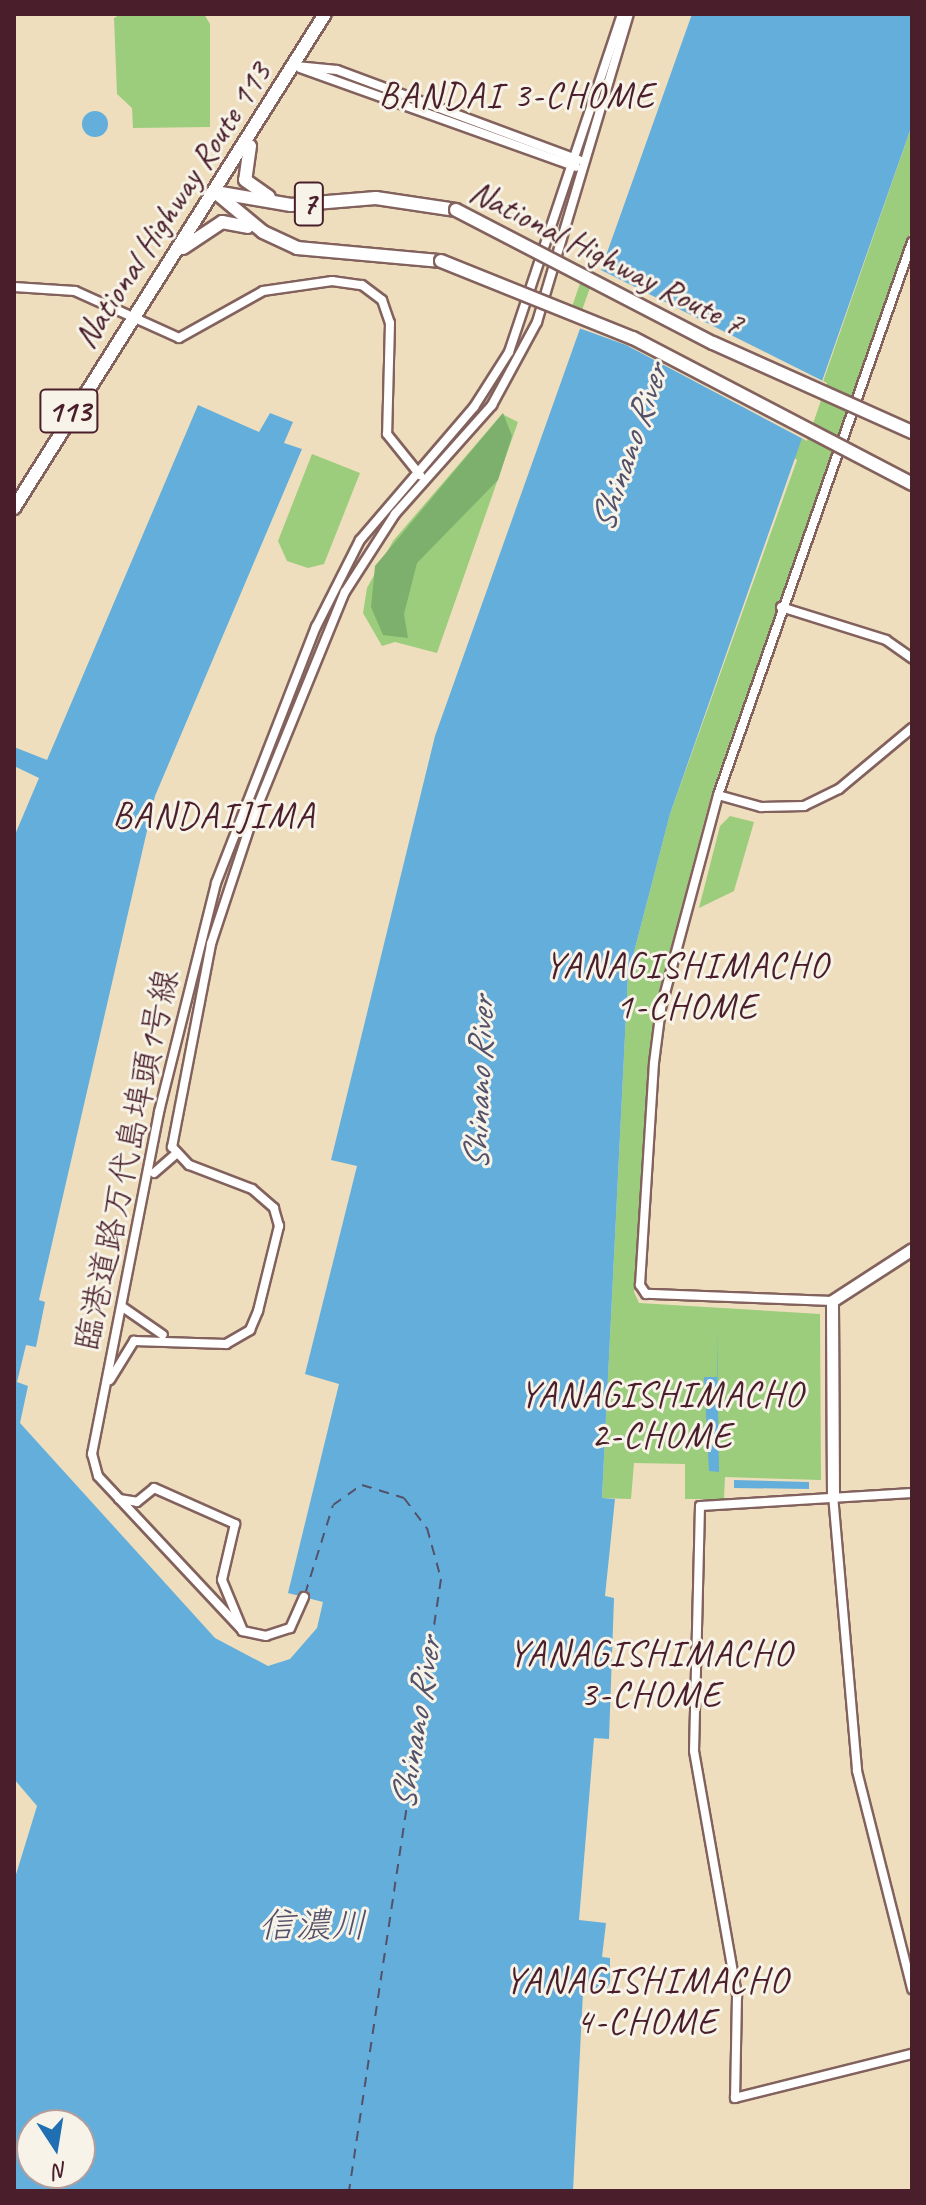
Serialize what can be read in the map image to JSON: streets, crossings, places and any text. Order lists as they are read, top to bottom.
{
  "streets": {
    "highway": [
      "7",
      "National Highway Route 113",
      "National Highway Route 7",
      "113"
    ],
    "street": ["臨港道路万代島埠頭1号線"]
  },
  "crossings": [
    ["National Highway Route 113", "National Highway Route 7"]
  ],
  "districts": [
    "BANDAI 3-CHOME",
    "BANDAIJIMA",
    "YANAGISHIMACHO 1-CHOME",
    "YANAGISHIMACHO 2-CHOME",
    "YANAGISHIMACHO 3-CHOME",
    "YANAGISHIMACHO 4-CHOME"
  ],
  "water": ["Shinano River", "信濃川"],
  "north": "bottom"
}
